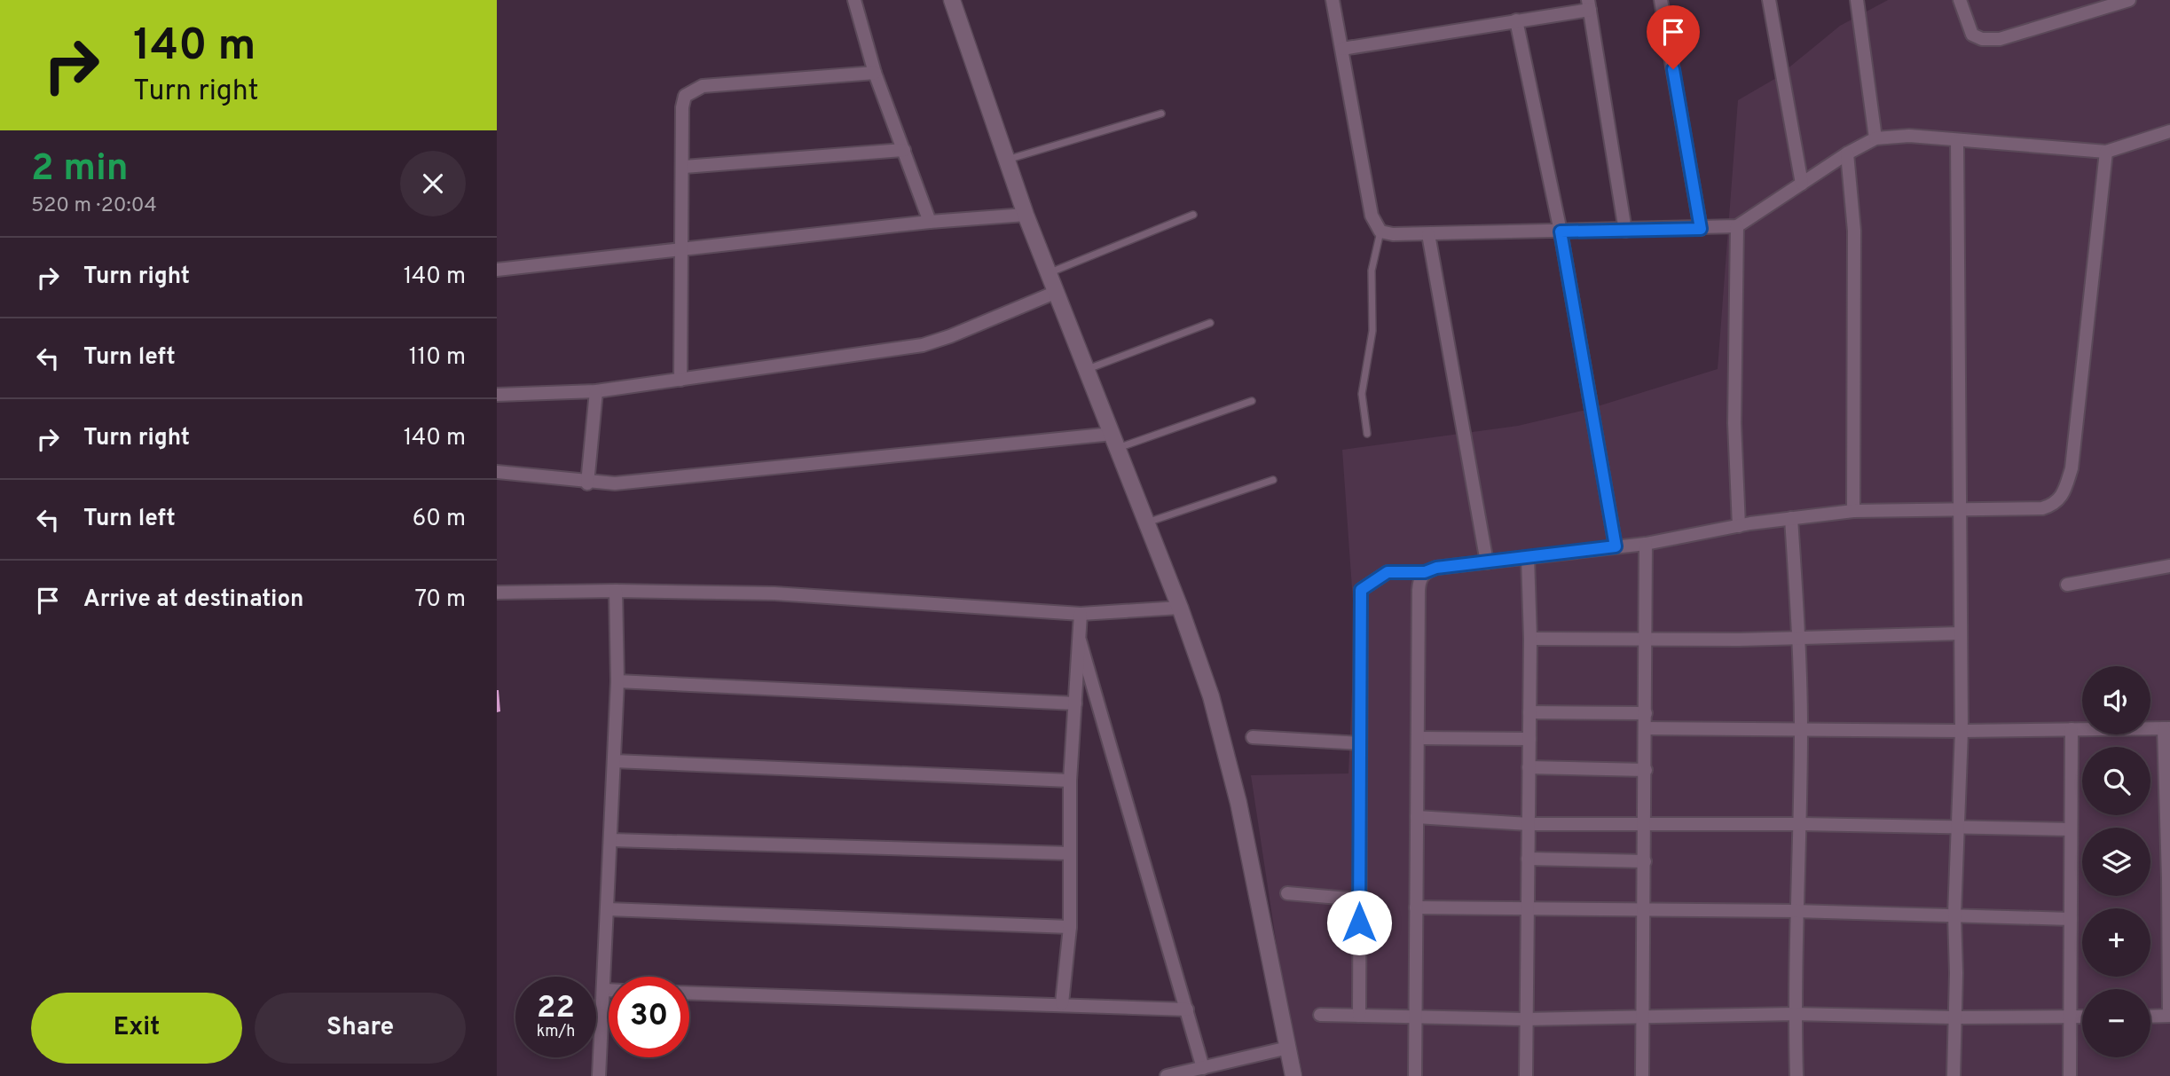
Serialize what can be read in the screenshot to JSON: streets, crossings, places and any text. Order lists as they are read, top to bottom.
{
  "page": {
    "turn": ["140 m", "Turn right"],
    "heading": ["2 min", "520 m · 20:04"],
    "list": [
      {
        "name": "Turn right",
        "value": "140 m"
      },
      {
        "name": "Turn left",
        "value": "110 m"
      },
      {
        "name": "Turn right",
        "value": "140 m"
      },
      {
        "name": "Turn left",
        "value": "60 m"
      },
      {
        "name": "Arrive at destination",
        "value": "70 m"
      }
    ],
    "map_buttons": ["+", "−"],
    "speed": "22 km/h",
    "limit": "30",
    "buttons": ["Exit", "Share"]
  }
}
